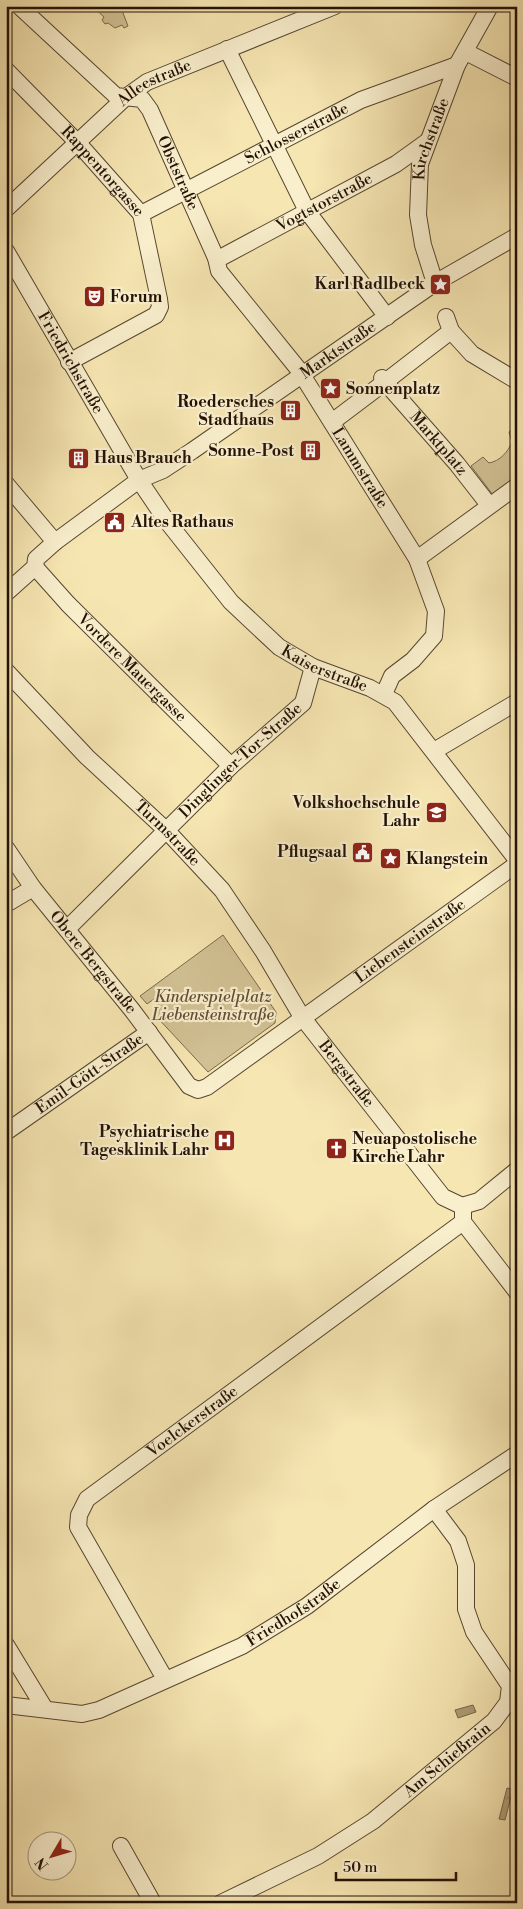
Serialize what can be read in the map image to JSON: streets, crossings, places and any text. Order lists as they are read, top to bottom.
{
  "streets": {
    "street": [
      "Alleestraße",
      "Schlosserstraße",
      "Kirchstraße",
      "Rappentorgasse",
      "Obststraße",
      "Vogtstorstraße",
      "Marktstraße",
      "Friedrichstraße",
      "Marktplatz",
      "Lammstraße",
      "Vordere Mauergasse",
      "Kaiserstraße",
      "Dinglinger-Tor-Straße",
      "Turmstraße",
      "Liebensteinstraße",
      "Obere Bergstraße",
      "Emil-Gött-Straße",
      "Bergstraße",
      "Voelckerstraße",
      "Friedhofstraße",
      "Am Schießrain"
    ]
  },
  "crossings": [
    ["Alleestraße", "Rappentorgasse"],
    ["Alleestraße", "Obststraße"],
    ["Schlosserstraße", "Kirchstraße"],
    ["Schlosserstraße", "Rappentorgasse"],
    ["Schlosserstraße", "Obststraße"],
    ["Kirchstraße", "Vogtstorstraße"],
    ["Kirchstraße", "Marktstraße"],
    ["Rappentorgasse", "Friedrichstraße"],
    ["Obststraße", "Vogtstorstraße"],
    ["Obststraße", "Marktstraße"],
    ["Obststraße", "Lammstraße"],
    ["Marktstraße", "Friedrichstraße"],
    ["Marktstraße", "Lammstraße"],
    ["Marktstraße", "Vordere Mauergasse"],
    ["Marktstraße", "Kaiserstraße"],
    ["Friedrichstraße", "Kaiserstraße"],
    ["Lammstraße", "Kaiserstraße"],
    ["Vordere Mauergasse", "Dinglinger-Tor-Straße"],
    ["Kaiserstraße", "Dinglinger-Tor-Straße"],
    ["Kaiserstraße", "Liebensteinstraße"],
    ["Dinglinger-Tor-Straße", "Turmstraße"],
    ["Dinglinger-Tor-Straße", "Obere Bergstraße"],
    ["Turmstraße", "Liebensteinstraße"],
    ["Turmstraße", "Obere Bergstraße"],
    ["Turmstraße", "Bergstraße"],
    ["Liebensteinstraße", "Obere Bergstraße"],
    ["Liebensteinstraße", "Bergstraße"],
    ["Obere Bergstraße", "Emil-Gött-Straße"],
    ["Obere Bergstraße", "Bergstraße"],
    ["Bergstraße", "Voelckerstraße"],
    ["Voelckerstraße", "Friedhofstraße"],
    ["Friedhofstraße", "Am Schießrain"]
  ],
  "parks": ["Kinderspielplatz Liebensteinstraße"],
  "places": {
    "place": ["Karl Radlbeck", "Sonnenplatz", "Klangstein"],
    "theatre": ["Forum"],
    "building": ["Roedersches Stadthaus", "Sonne-Post", "Haus Brauch"],
    "public building": ["Altes Rathaus", "Pflugsaal"],
    "school or university": ["Volkshochschule Lahr"],
    "hospital": ["Psychiatrische Tagesklinik Lahr"],
    "church": ["Neuapostolische Kirche Lahr"]
  },
  "scale_bar": "50 m",
  "north": "bottom left"
}
